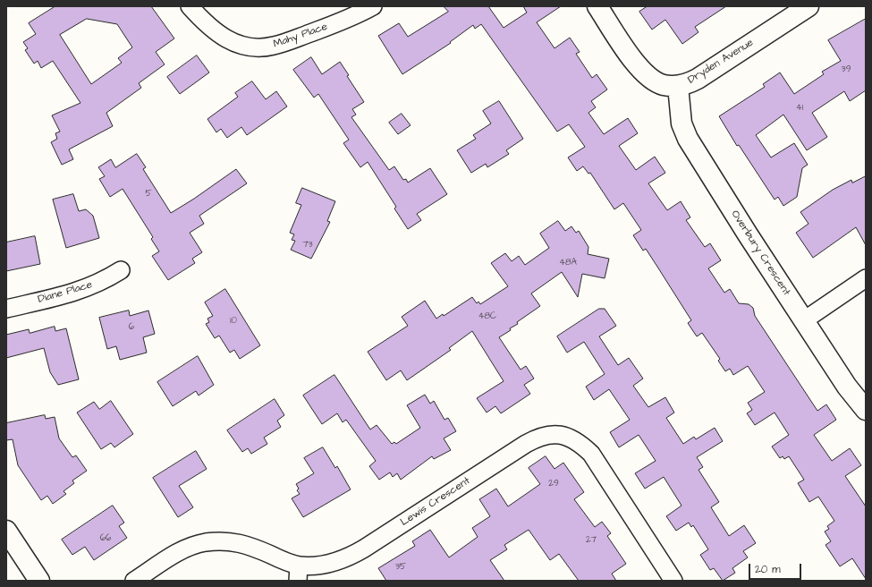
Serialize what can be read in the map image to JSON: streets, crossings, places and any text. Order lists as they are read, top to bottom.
{
  "streets": {
    "street": [
      "Mahy Place",
      "Dryden Avenue",
      "Overbury Crescent",
      "Diane Place",
      "Lewis Crescent"
    ]
  },
  "crossings": [
    ["Dryden Avenue", "Overbury Crescent"]
  ],
  "house_numbers": [
    "39",
    "41",
    "5",
    "73",
    "48A",
    "48C",
    "10",
    "6",
    "29",
    "66",
    "27",
    "35"
  ],
  "scale_bar": "20 m"
}
